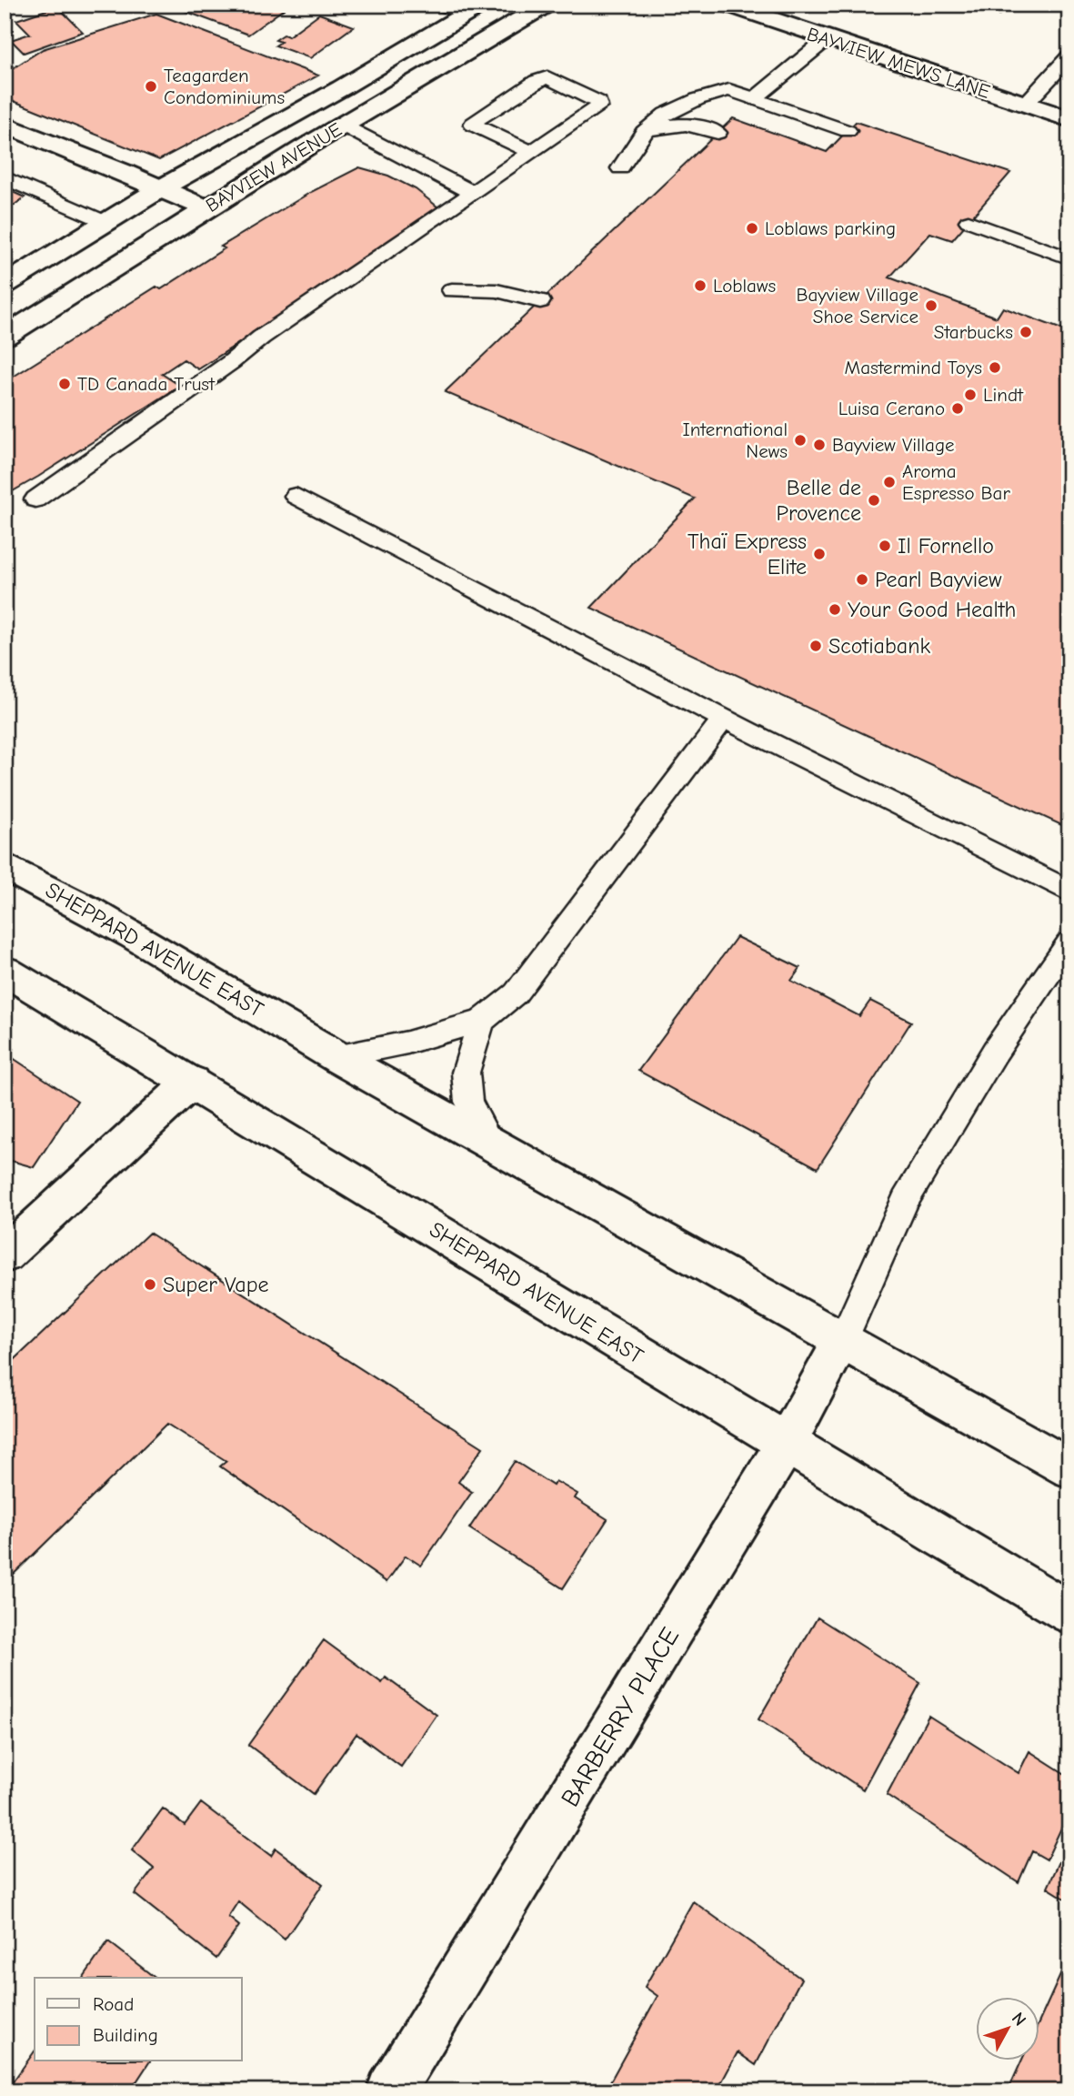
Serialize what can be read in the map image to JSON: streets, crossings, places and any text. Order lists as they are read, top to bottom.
{
  "streets": {
    "main road": [
      "BAYVIEW MEWS LANE",
      "BAYVIEW AVENUE",
      "SHEPPARD AVENUE EAST",
      "BARBERRY PLACE"
    ]
  },
  "crossings": [
    ["SHEPPARD AVENUE EAST", "BARBERRY PLACE"]
  ],
  "places": [
    "Teagarden Condominiums",
    "Loblaws parking",
    "Loblaws",
    "Bayview Village Shoe Service",
    "Starbucks",
    "Mastermind Toys",
    "TD Canada Trust",
    "Lindt",
    "Luisa Cerano",
    "International News",
    "Bayview Village",
    "Aroma Espresso Bar",
    "Belle de Provence",
    "Il Fornello",
    "Thaï Express Elite",
    "Pearl Bayview",
    "Your Good Health",
    "Scotiabank",
    "Super Vape"
  ],
  "legend": ["Road", "Building"],
  "north": "top right"
}
